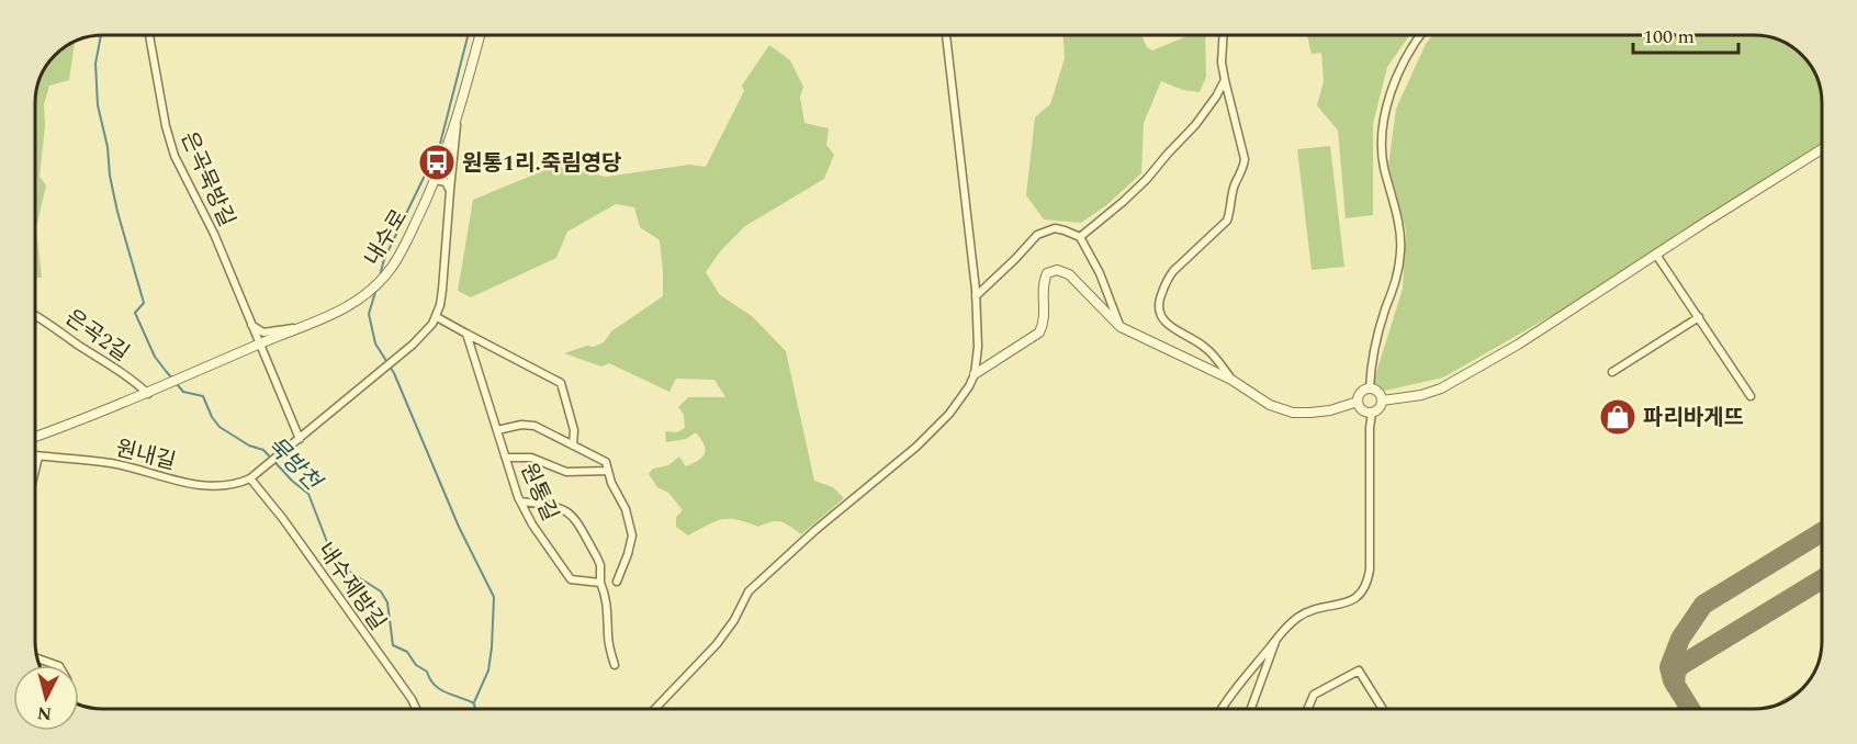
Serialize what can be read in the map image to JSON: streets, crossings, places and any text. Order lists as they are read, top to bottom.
{
  "streets": {
    "street": [
      "은곡묵방길",
      "내수로",
      "은곡2길",
      "원내길",
      "원통길",
      "내수제방길"
    ]
  },
  "crossings": [
    ["은곡묵방길", "내수로"],
    ["내수로", "은곡2길"],
    ["원내길", "내수제방길"]
  ],
  "water": ["묵방천"],
  "places": {
    "bus stop": ["원통1리.죽림영당"],
    "shop": ["파리바게뜨"]
  },
  "scale_bar": "100 m",
  "north": "bottom"
}
